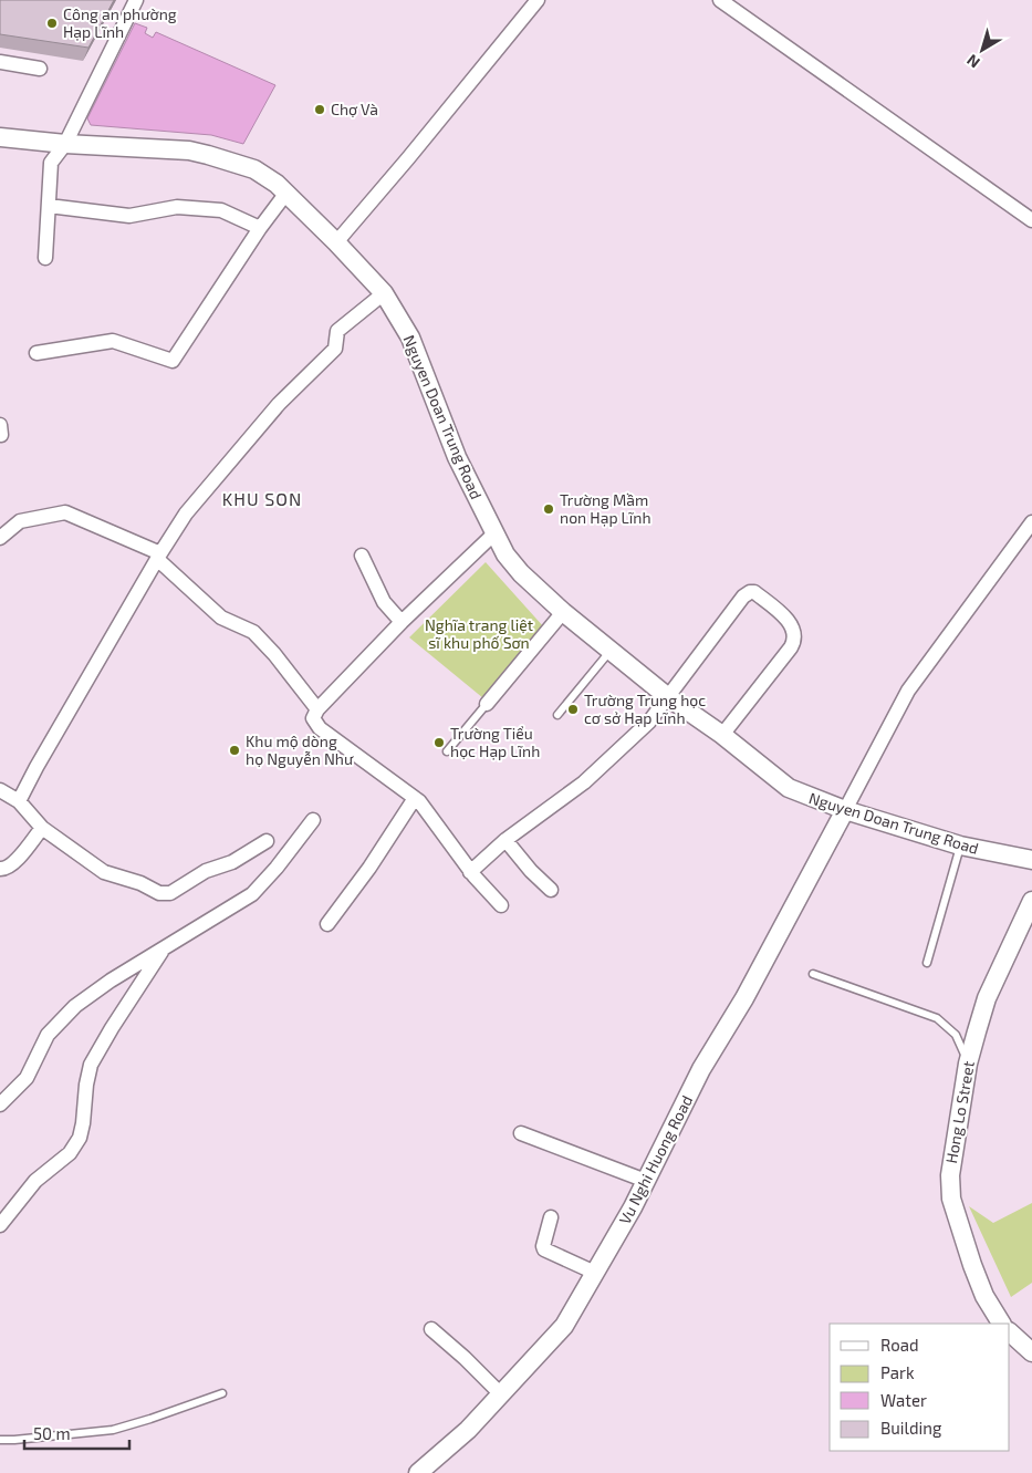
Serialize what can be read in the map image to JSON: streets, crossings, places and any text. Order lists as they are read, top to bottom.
{
  "streets": {
    "street": ["Nguyen Doan Trung Road", "Hong Lo Street", "Vu Nghi Huong Road"]
  },
  "crossings": [
    ["Nguyen Doan Trung Road", "Vu Nghi Huong Road"]
  ],
  "districts": ["KHU SON"],
  "parks": ["Nghĩa trang liệt sĩ khu phố Sơn"],
  "places": [
    "Công an phường Hạp Lĩnh",
    "Chợ Và",
    "Trường Mầm non Hạp Lĩnh",
    "Trường Trung học cơ sở Hạp Lĩnh",
    "Trường Tiểu học Hạp Lĩnh",
    "Khu mộ dòng họ Nguyễn Như"
  ],
  "legend": [
    "Road",
    "Park",
    "Water",
    "Building"
  ],
  "scale_bar": "50 m",
  "north": "bottom left"
}
